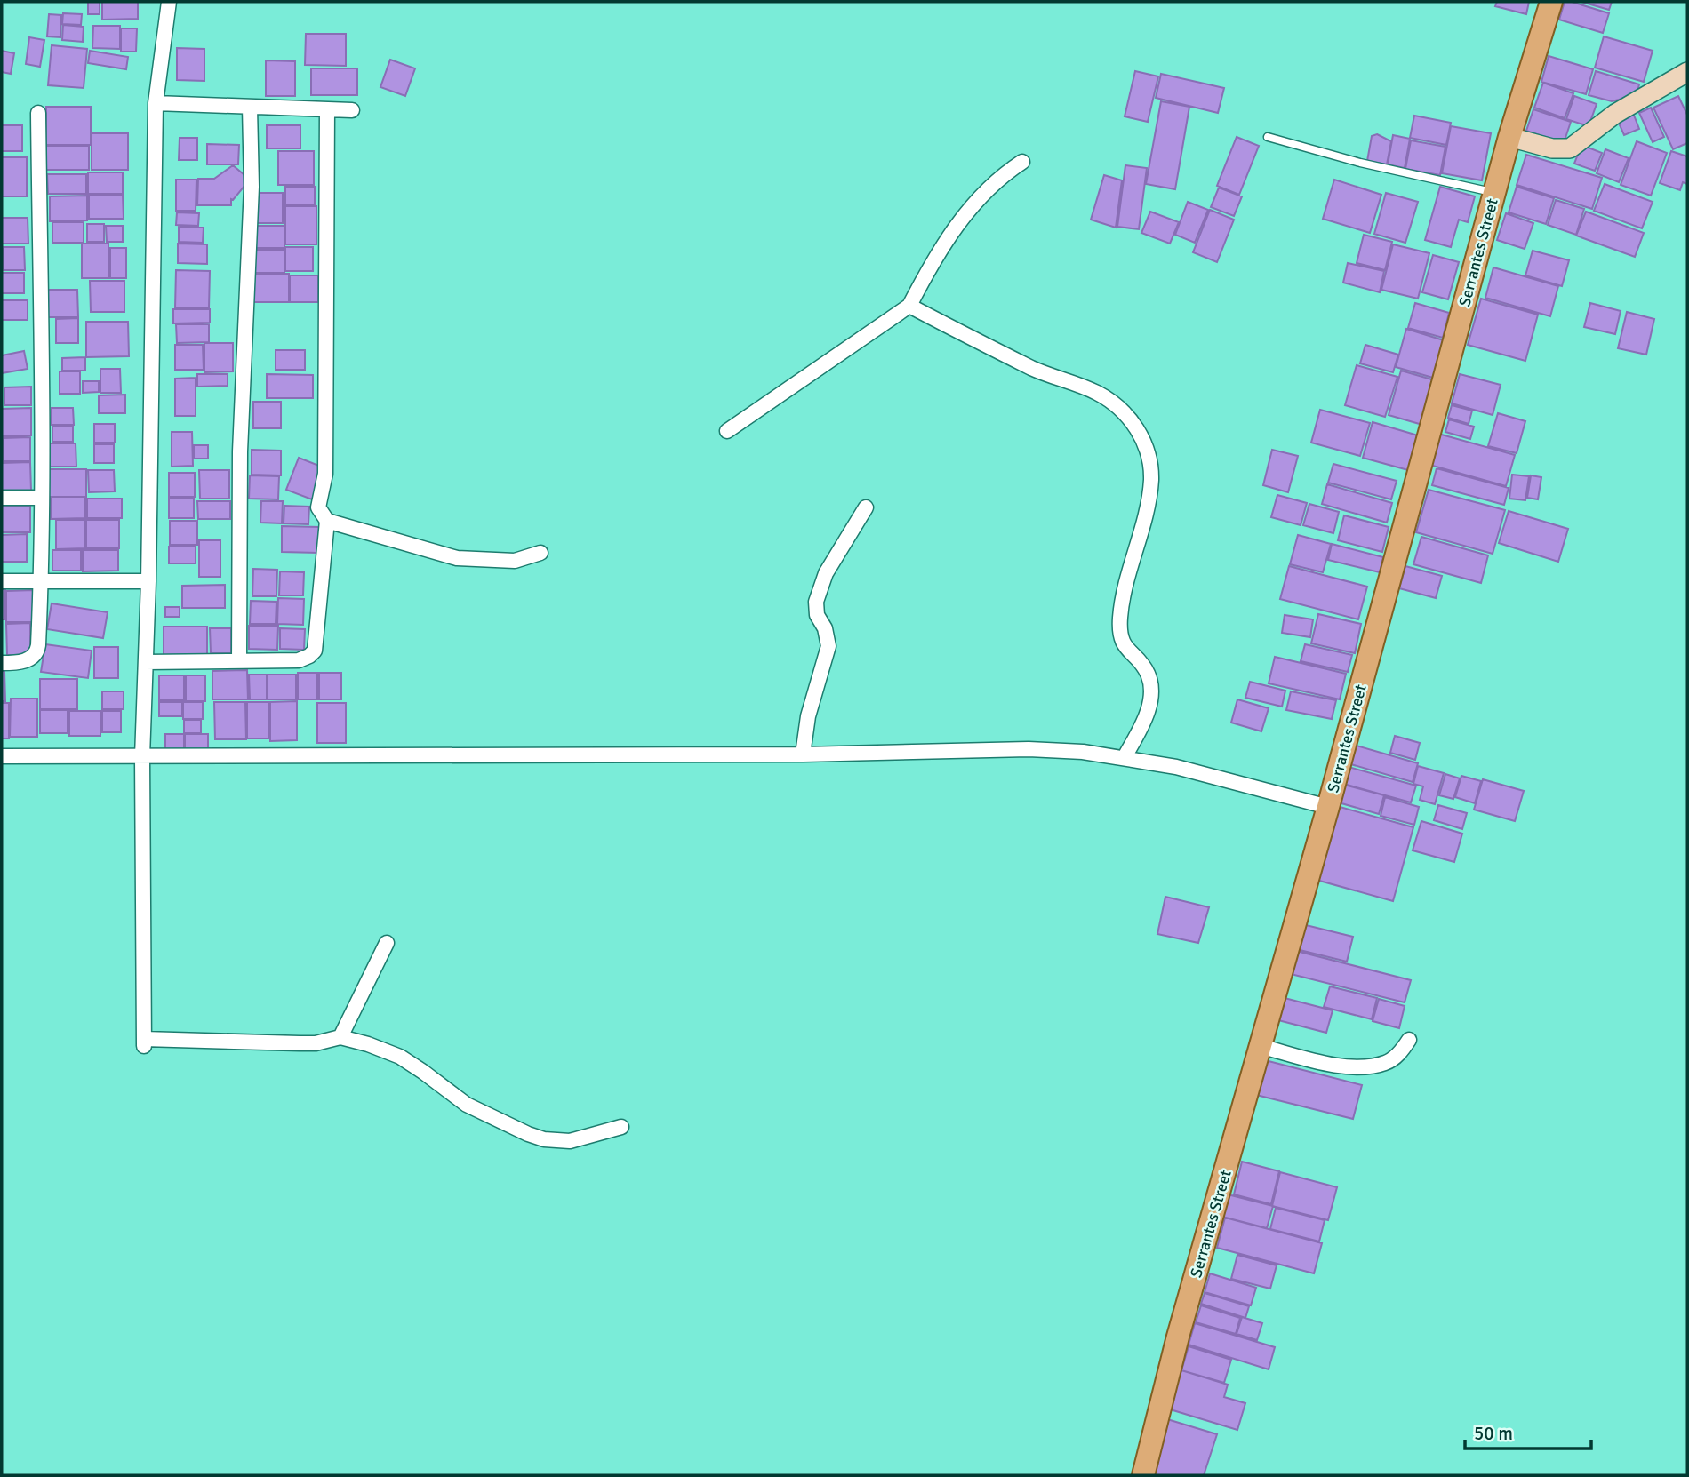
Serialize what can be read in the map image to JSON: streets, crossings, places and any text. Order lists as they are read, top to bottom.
{
  "streets": {
    "main road": ["Serrantes Street"]
  },
  "scale_bar": "50 m"
}
